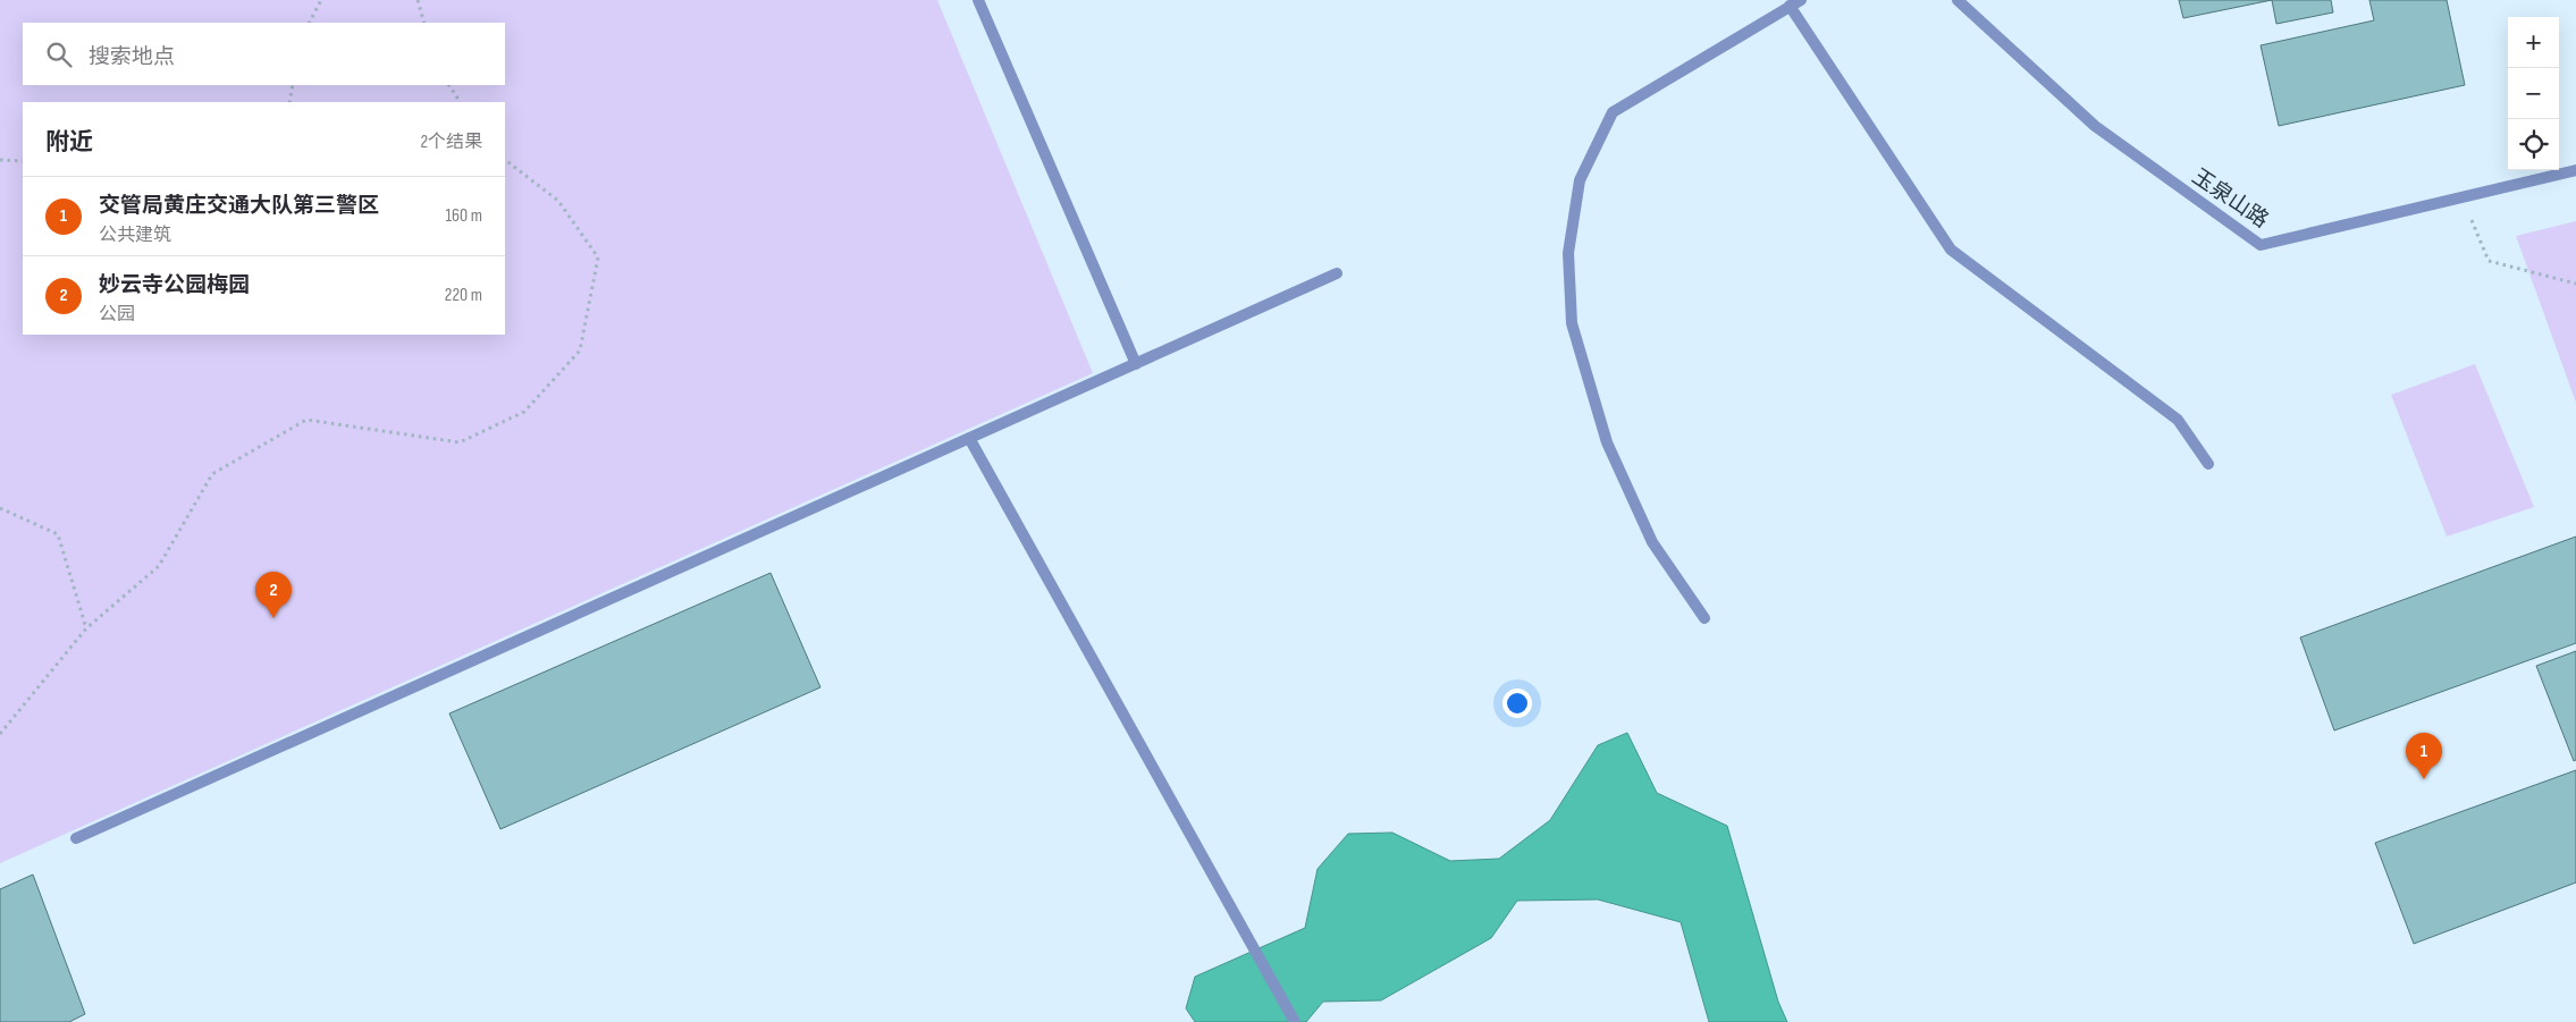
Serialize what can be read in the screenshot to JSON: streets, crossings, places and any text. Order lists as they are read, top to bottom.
{
  "streets": {
    "street": ["玉泉山路"]
  },
  "page": {
    "map_buttons": ["+", "−"],
    "search": "搜索地点",
    "heading": ["附近", "2个结果"],
    "list": [
      {
        "mark": "1",
        "name": "交管局黄庄交通大队第三警区",
        "note": "公共建筑",
        "value": "160 m"
      },
      {
        "mark": "2",
        "name": "妙云寺公园梅园",
        "note": "公园",
        "value": "220 m"
      }
    ],
    "pins": ["2", "1"]
  }
}
